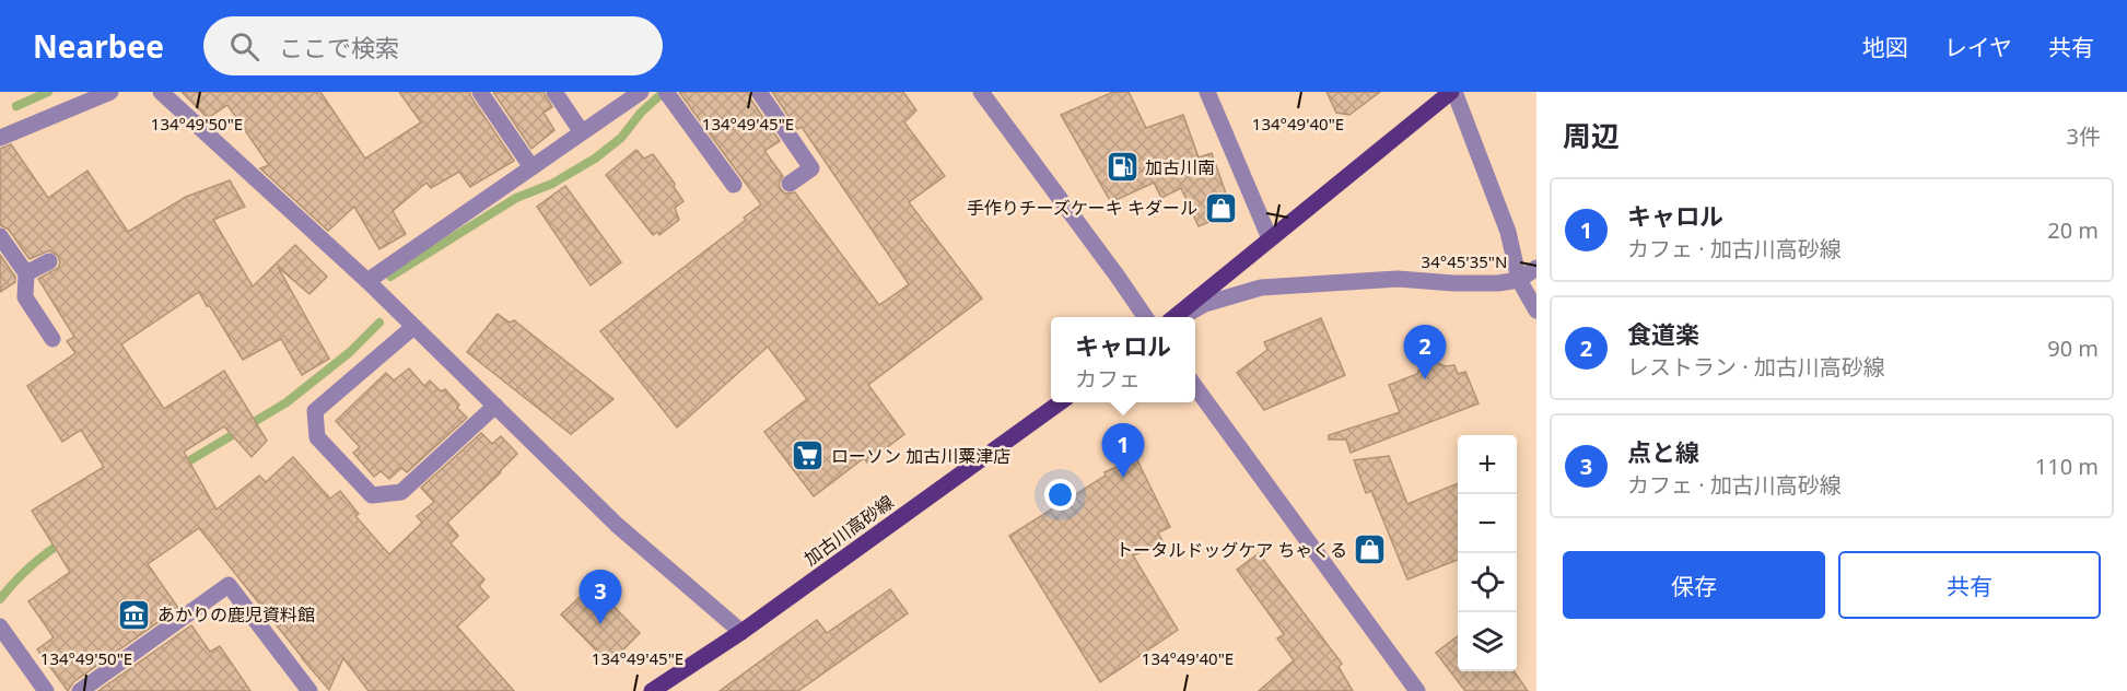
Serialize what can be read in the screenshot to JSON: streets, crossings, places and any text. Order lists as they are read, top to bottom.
{
  "streets": {
    "main road": ["加古川高砂線"]
  },
  "places": {
    "fuel station": ["加古川南"],
    "shop": ["手作りチーズケーキ キダール", "トータルドッグケア ちゃくる"],
    "supermarket": ["ローソン 加古川粟津店"],
    "museum": ["あかりの鹿児資料館"]
  },
  "page": {
    "header": "Nearbee",
    "search": "ここで検索",
    "nav": ["地図", "レイヤ", "共有"],
    "heading": ["周辺", "3件"],
    "list": [
      {
        "mark": "1",
        "name": "キャロル",
        "note": "カフェ · 加古川高砂線",
        "value": "20 m"
      },
      {
        "mark": "2",
        "name": "食道楽",
        "note": "レストラン · 加古川高砂線",
        "value": "90 m"
      },
      {
        "mark": "3",
        "name": "点と線",
        "note": "カフェ · 加古川高砂線",
        "value": "110 m"
      }
    ],
    "popup": ["キャロル", "カフェ"],
    "pins": ["2", "1", "3"],
    "map_buttons": ["+", "−"],
    "buttons": ["保存", "共有"]
  },
  "coordinates": [
    "134°49'50\"E",
    "134°49'45\"E",
    "134°49'40\"E",
    "34°45'35\"N"
  ]
}
